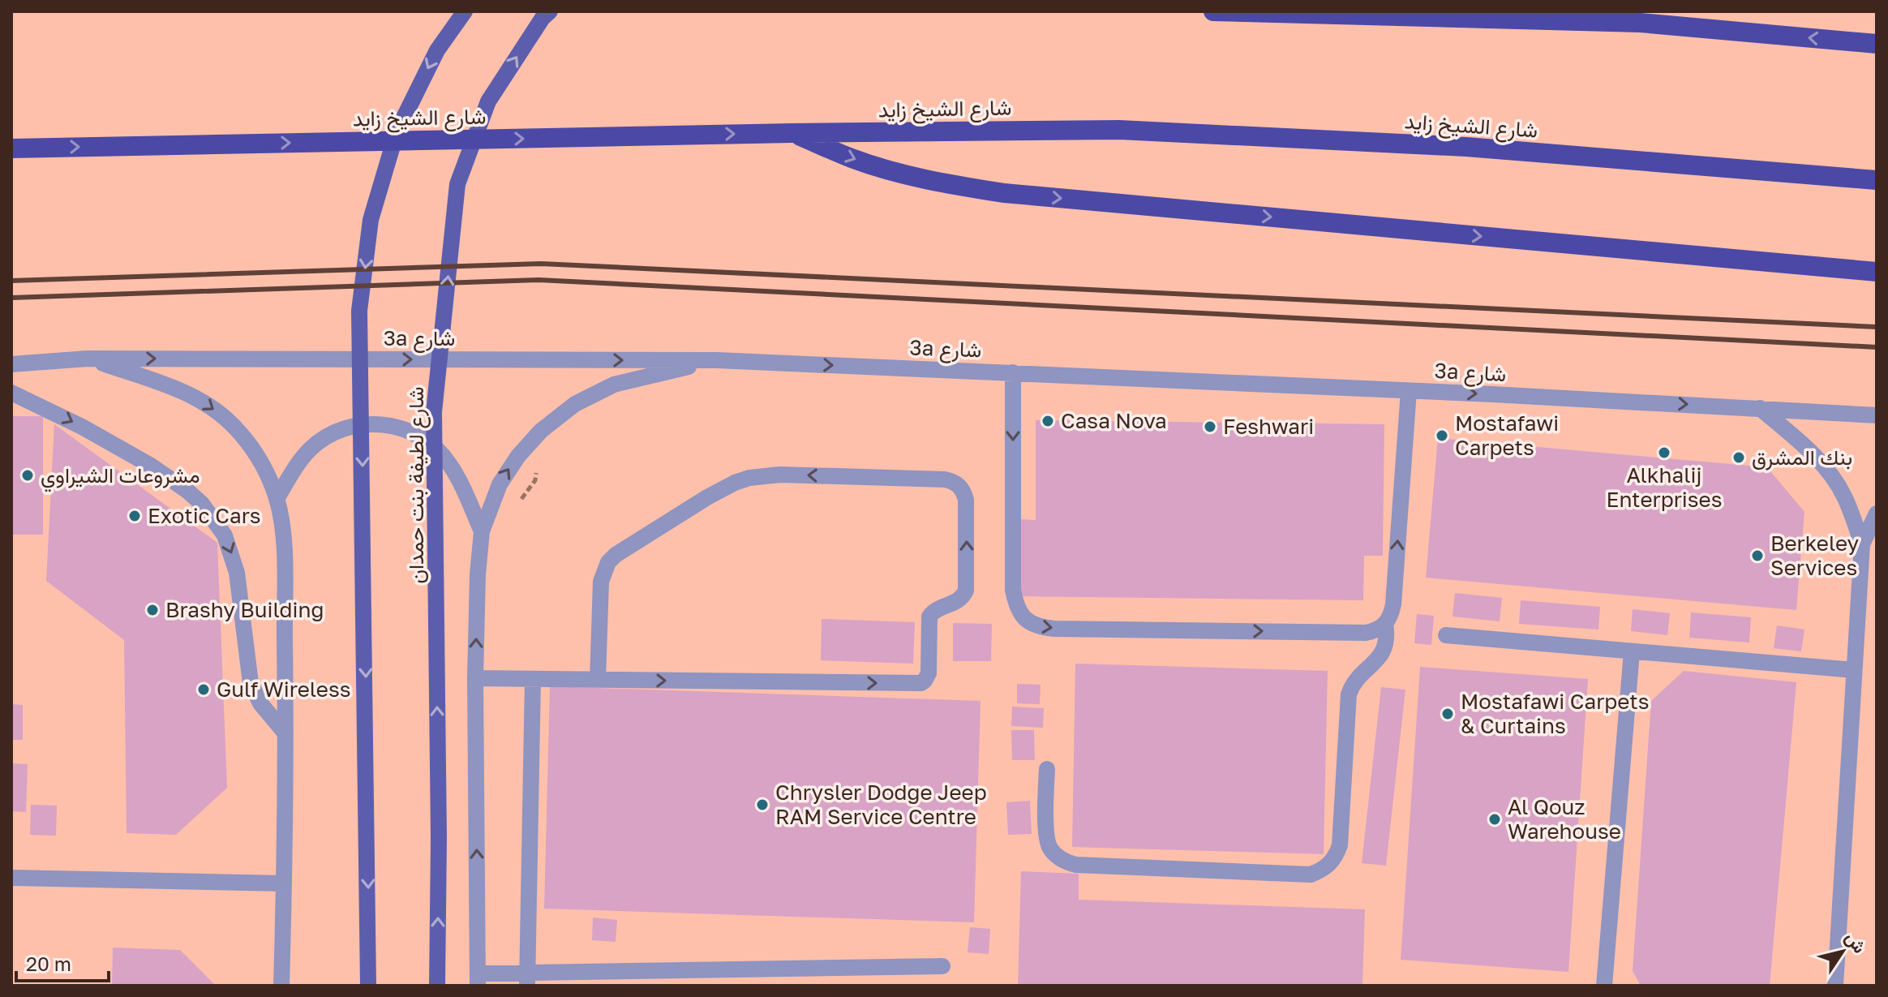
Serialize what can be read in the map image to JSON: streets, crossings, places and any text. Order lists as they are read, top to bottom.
{
  "streets": {
    "highway": ["شارع الشيخ زايد"],
    "main road": ["شارع لطيفة بنت حمدان"],
    "street": ["3a شارع"]
  },
  "one_way": ["شارع الشيخ زايد", "3a شارع"],
  "places": [
    "Casa Nova",
    "Feshwari",
    "Mostafawi Carpets",
    "Alkhalij Enterprises",
    "بنك المشرق",
    "مشروعات الشيراوي",
    "Exotic Cars",
    "Berkeley Services",
    "Brashy Building",
    "Gulf Wireless",
    "Mostafawi Carpets & Curtains",
    "Chrysler Dodge Jeep RAM Service Centre",
    "Al Qouz Warehouse"
  ],
  "scale_bar": "20 m",
  "north": "top right"
}
